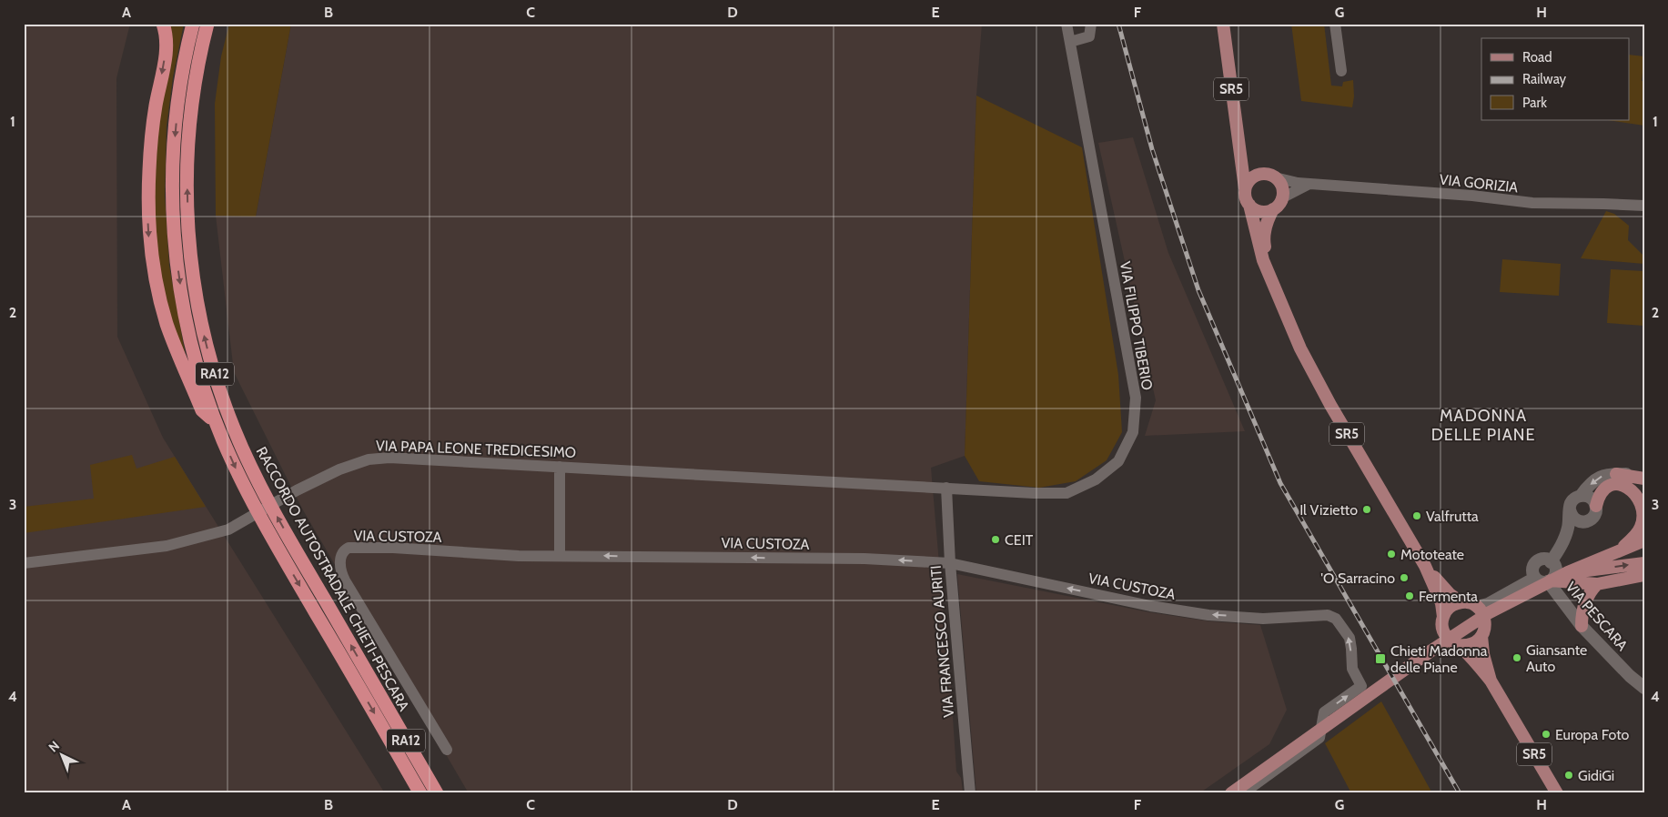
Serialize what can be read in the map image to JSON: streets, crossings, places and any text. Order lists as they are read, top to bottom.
{
  "streets": {
    "highway": ["RA12", "RACCORDO AUTOSTRADALE CHIETI-PESCARA"],
    "main road": ["SR5", "VIA PESCARA"],
    "street": [
      "VIA GORIZIA",
      "VIA FILIPPO TIBERIO",
      "VIA PAPA LEONE TREDICESIMO",
      "VIA CUSTOZA",
      "VIA FRANCESCO AURITI"
    ]
  },
  "crossings": [
    ["SR5", "VIA GORIZIA"],
    ["VIA FILIPPO TIBERIO", "VIA PAPA LEONE TREDICESIMO"],
    ["VIA FILIPPO TIBERIO", "VIA FRANCESCO AURITI"],
    ["VIA PAPA LEONE TREDICESIMO", "VIA FRANCESCO AURITI"],
    ["VIA CUSTOZA", "VIA FRANCESCO AURITI"]
  ],
  "districts": ["MADONNA DELLE PIANE"],
  "places": {
    "other": [
      "Il Vizietto",
      "Valfrutta",
      "CEIT",
      "Mototeate",
      "'O Sarracino",
      "Fermenta",
      "Giansante Auto",
      "Europa Foto",
      "GidiGi"
    ],
    "transit": ["Chieti Madonna delle Piane"]
  },
  "legend": ["Road", "Railway", "Park"],
  "north": "top left",
  "grid": {
    "columns": [
      "A",
      "B",
      "C",
      "D",
      "E",
      "F",
      "G",
      "H"
    ],
    "rows": [
      "1",
      "2",
      "3",
      "4"
    ]
  }
}
